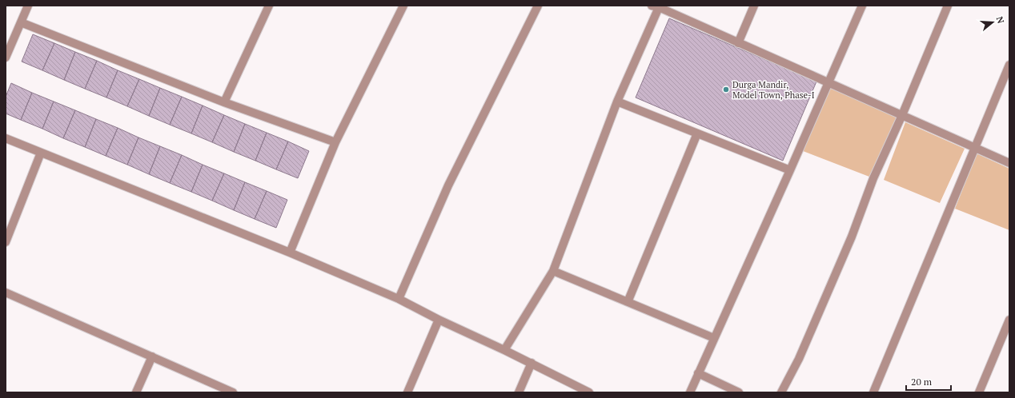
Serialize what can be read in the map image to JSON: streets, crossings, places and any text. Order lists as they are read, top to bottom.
{
  "places": ["Durga Mandir, Model Town, Phase-I"],
  "scale_bar": "20 m",
  "north": "right"
}
